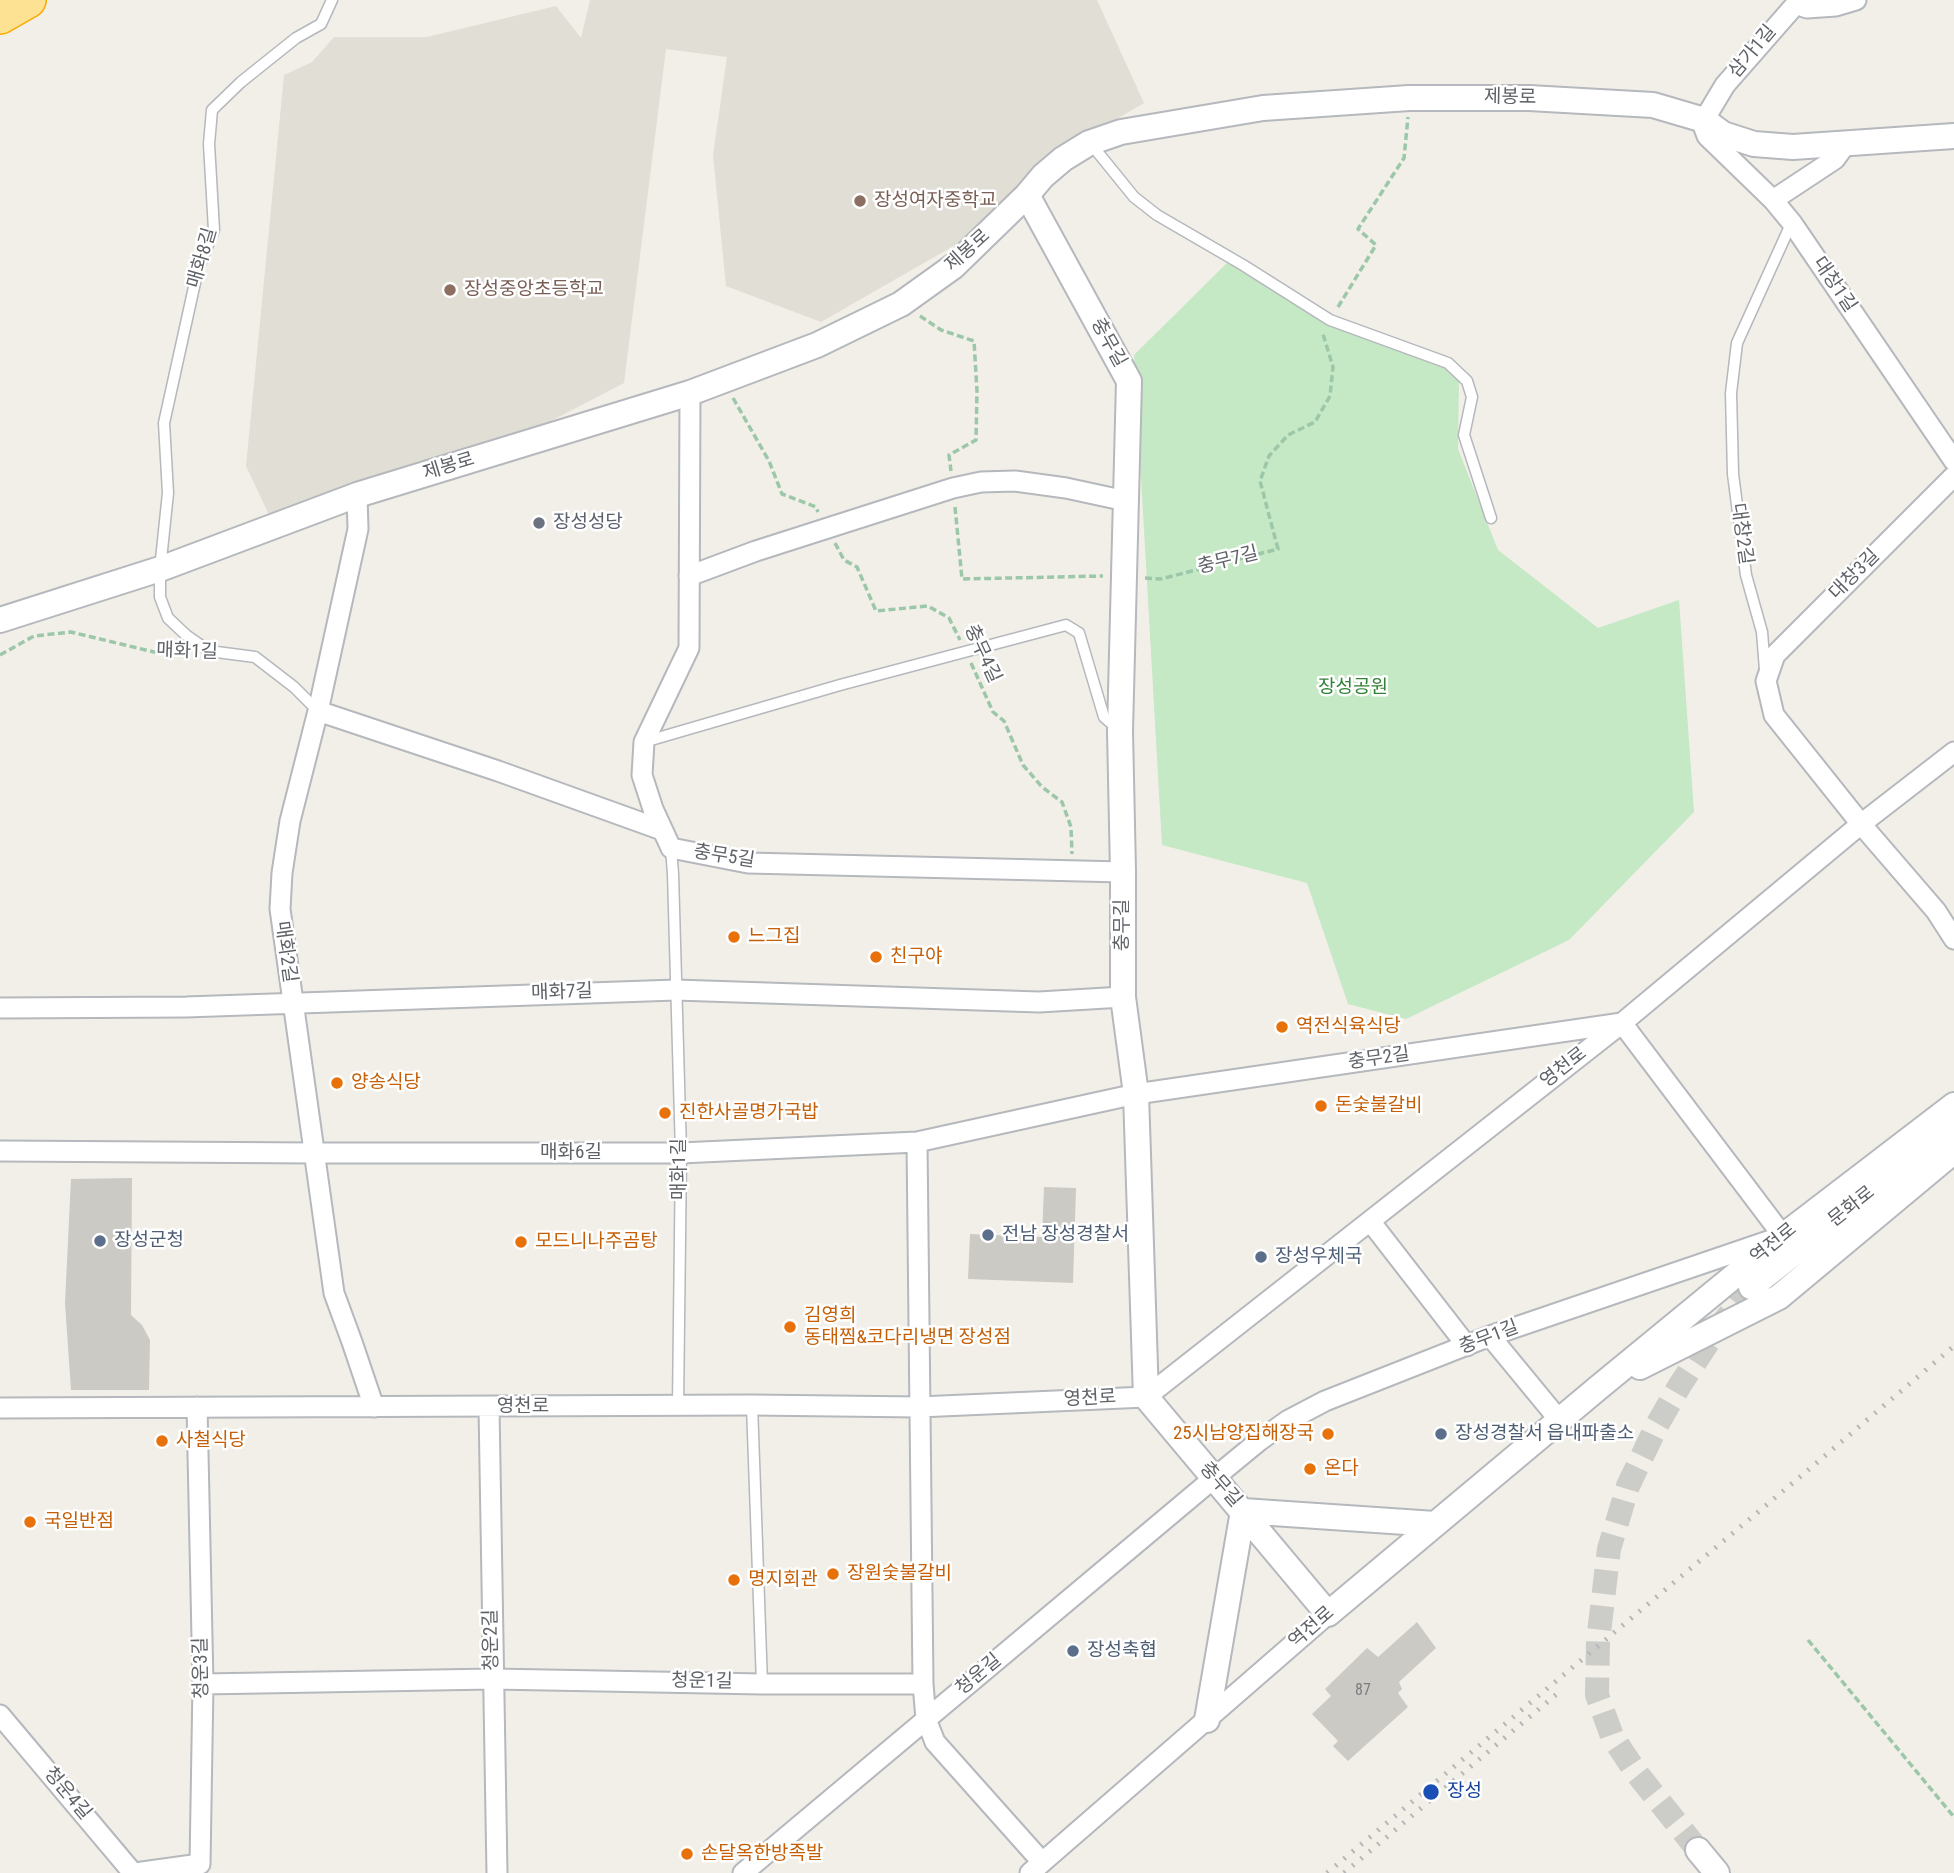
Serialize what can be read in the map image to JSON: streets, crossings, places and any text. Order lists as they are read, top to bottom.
{
  "streets": {
    "street": [
      "삼가1길",
      "제봉로",
      "대창1길",
      "충무길",
      "대창2길",
      "대창3길",
      "충무5길",
      "매화2길",
      "매화7길",
      "충무2길",
      "영천로",
      "매화6길",
      "문화로",
      "역전로",
      "충무1길",
      "청운2길",
      "청운3길",
      "청운길",
      "청운1길",
      "청운4길"
    ],
    "lane": ["매화8길", "매화1길"],
    "path": ["충무7길", "충무4길"]
  },
  "crossings": [
    ["삼가1길", "제봉로"],
    ["삼가1길", "대창1길"],
    ["제봉로", "매화8길"],
    ["제봉로", "대창1길"],
    ["제봉로", "충무길"],
    ["제봉로", "충무7길"],
    ["제봉로", "충무4길"],
    ["제봉로", "충무5길"],
    ["제봉로", "매화2길"],
    ["대창1길", "대창2길"],
    ["충무길", "충무7길"],
    ["충무길", "충무5길"],
    ["충무길", "매화7길"],
    ["충무길", "충무2길"],
    ["충무길", "영천로"],
    ["충무길", "매화6길"],
    ["충무길", "역전로"],
    ["충무길", "충무1길"],
    ["충무길", "청운길"],
    ["대창2길", "대창3길"],
    ["대창2길", "영천로"],
    ["매화1길", "충무5길"],
    ["매화1길", "매화2길"],
    ["매화1길", "매화7길"],
    ["매화1길", "영천로"],
    ["매화1길", "매화6길"],
    ["충무4길", "충무5길"],
    ["매화2길", "매화7길"],
    ["매화2길", "영천로"],
    ["매화2길", "매화6길"],
    ["충무2길", "영천로"],
    ["충무2길", "매화6길"],
    ["영천로", "청운2길"],
    ["영천로", "청운3길"],
    ["역전로", "충무1길"],
    ["충무1길", "청운길"],
    ["청운2길", "청운1길"],
    ["청운3길", "청운1길"],
    ["청운3길", "청운4길"]
  ],
  "parks": ["장성공원"],
  "places": [
    "장성여자중학교",
    "장성중앙초등학교",
    "장성성당",
    "느그집",
    "친구야",
    "역전식육식당",
    "양송식당",
    "돈숯불갈비",
    "진한사골명가국밥",
    "전남 장성경찰서",
    "장성군청",
    "모드니나주곰탕",
    "장성우체국",
    "김영희 동태찜&코다리냉면 장성점",
    "25시남양집해장국",
    "장성경찰서 읍내파출소",
    "사철식당",
    "온다",
    "국일반점",
    "장원숯불갈비",
    "명지회관",
    "장성축협",
    "장성",
    "손달옥한방족발"
  ],
  "house_numbers": ["87"]
}
